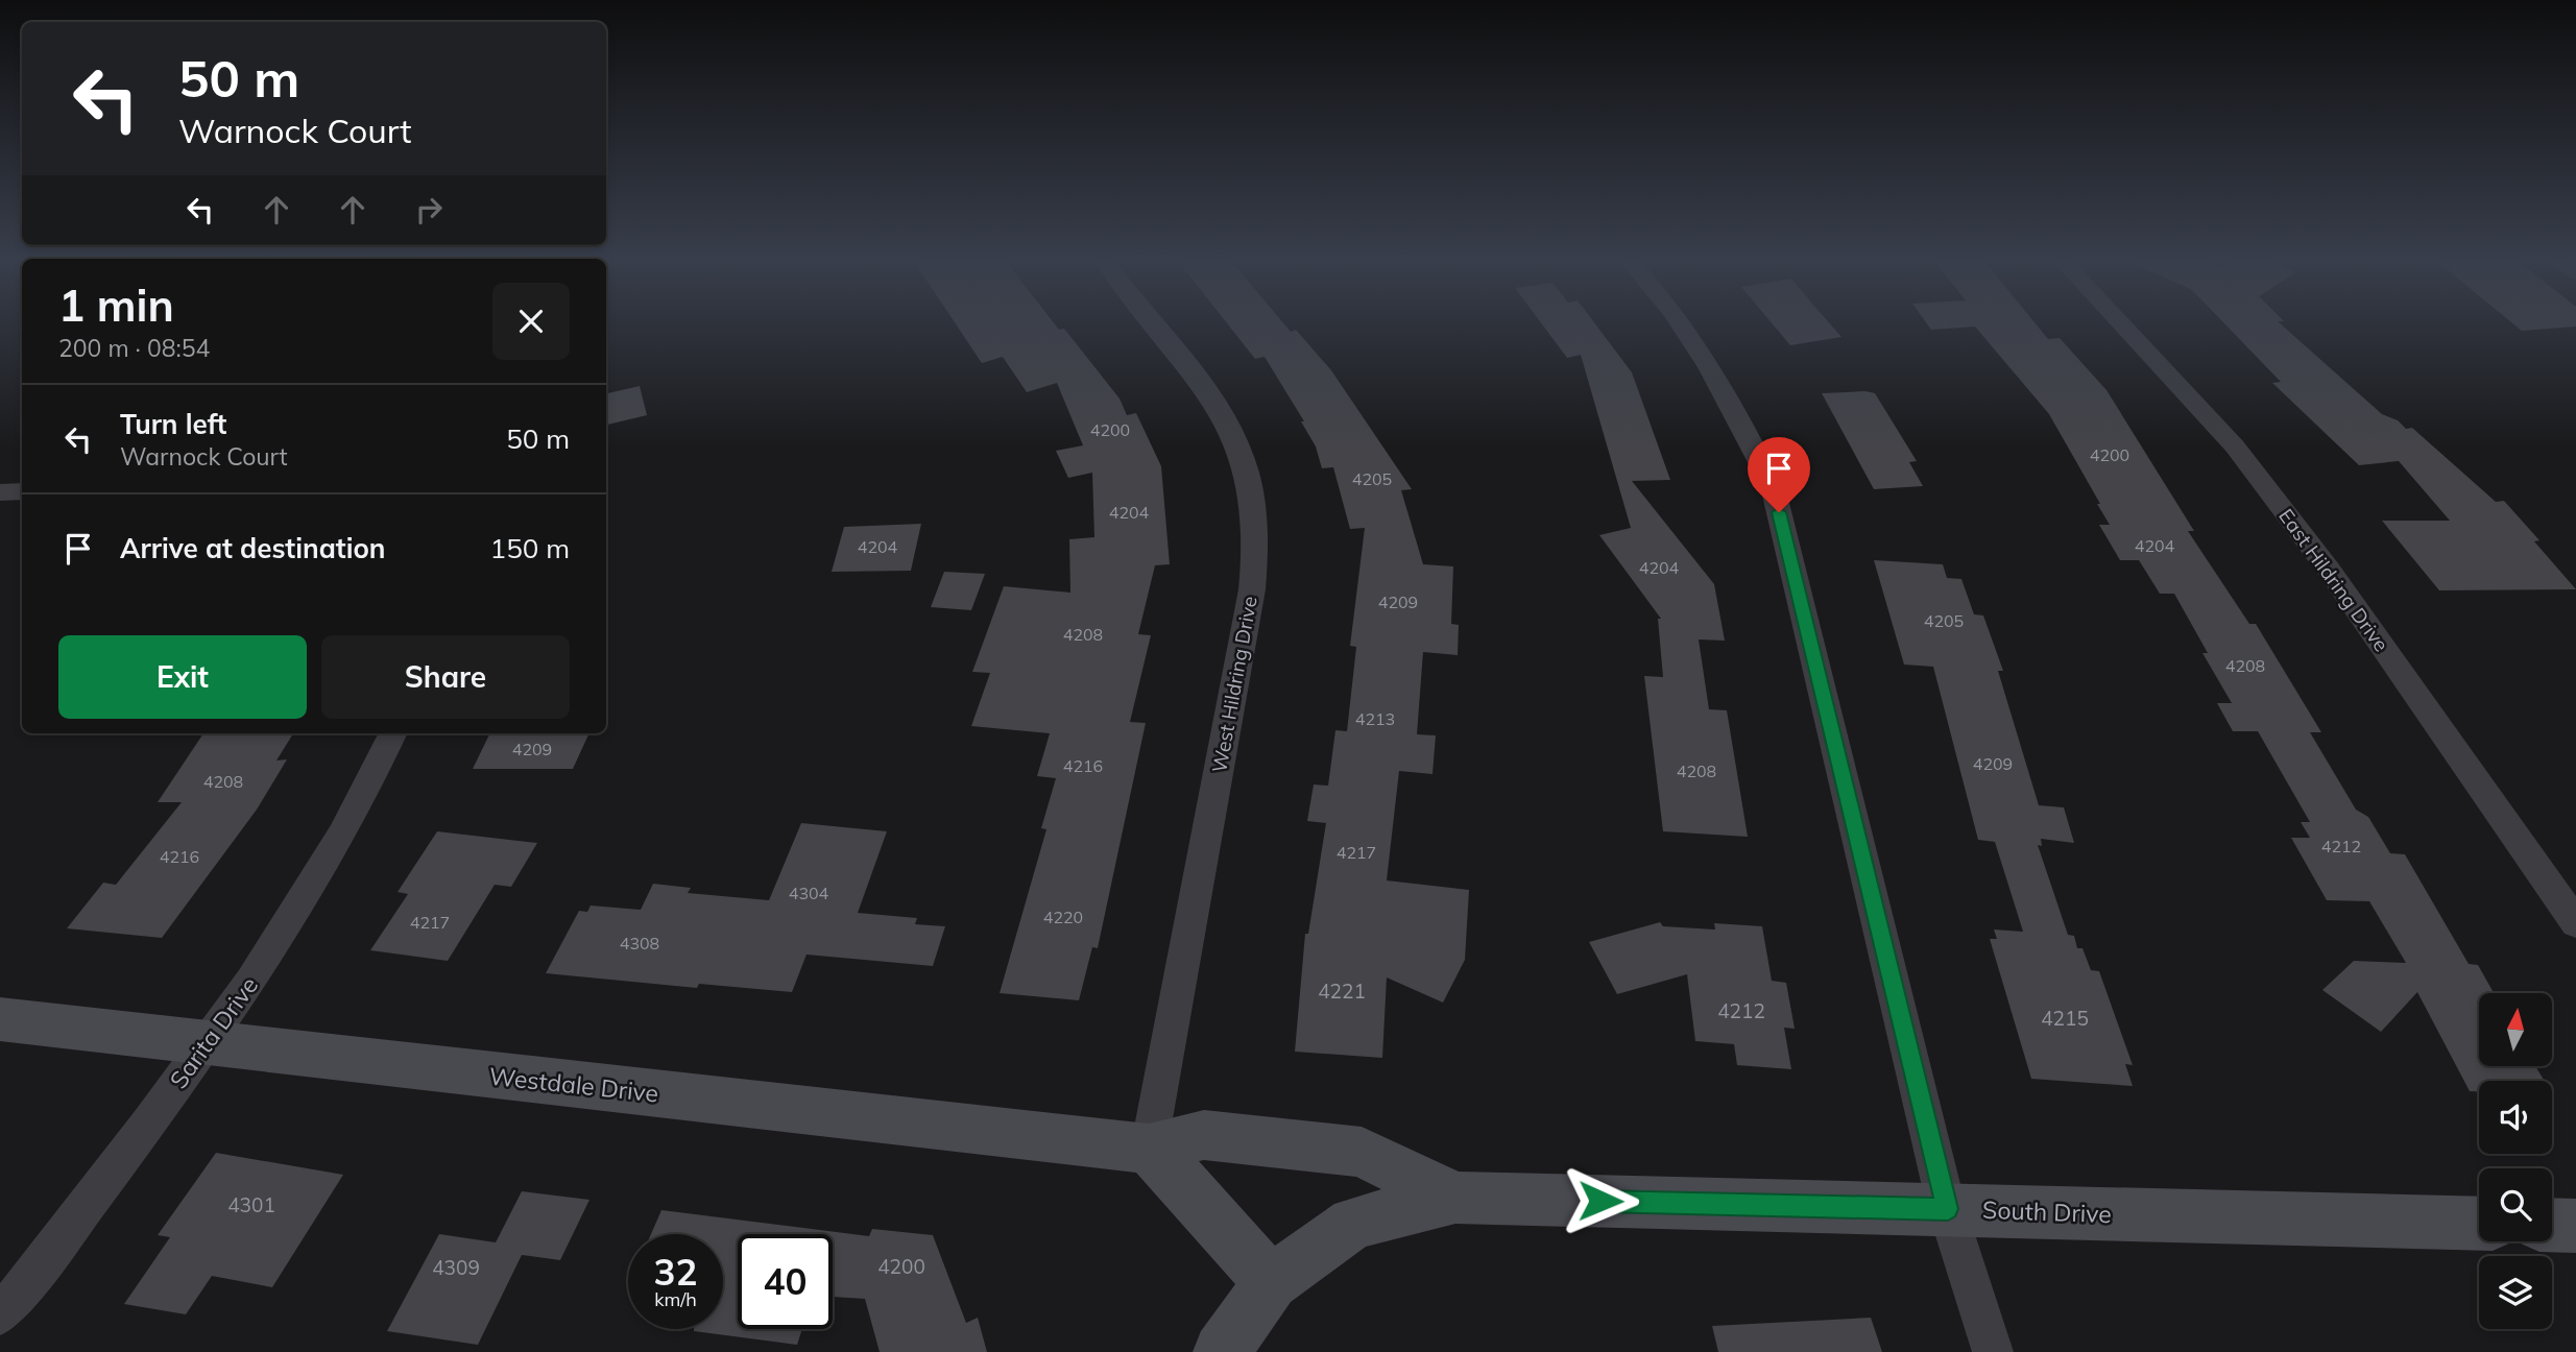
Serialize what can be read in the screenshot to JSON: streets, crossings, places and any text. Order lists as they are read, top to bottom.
{
  "streets": {
    "street": [
      "East Hildring Drive",
      "West Hildring Drive",
      "Sarita Drive",
      "Westdale Drive",
      "South Drive"
    ]
  },
  "crossings": [
    ["West Hildring Drive", "Westdale Drive"],
    ["Sarita Drive", "Westdale Drive"],
    ["Westdale Drive", "South Drive"]
  ],
  "house_numbers": [
    "4200",
    "4200",
    "4205",
    "4204",
    "4204",
    "4204",
    "4204",
    "4209",
    "4205",
    "4208",
    "4208",
    "4213",
    "4209",
    "4209",
    "4216",
    "4208",
    "4208",
    "4212",
    "4217",
    "4216",
    "4304",
    "4220",
    "4217",
    "4308",
    "4221",
    "4212",
    "4215",
    "4301",
    "4200",
    "4309"
  ],
  "north": "top",
  "page": {
    "turn": ["50 m", "Warnock Court"],
    "heading": ["1 min", "200 m · 08:54"],
    "list": [
      {
        "name": "Turn left",
        "note": "Warnock Court",
        "value": "50 m"
      },
      {
        "name": "Arrive at destination",
        "value": "150 m"
      }
    ],
    "buttons": ["Exit", "Share"],
    "speed": "32 km/h",
    "limit": "40"
  }
}
